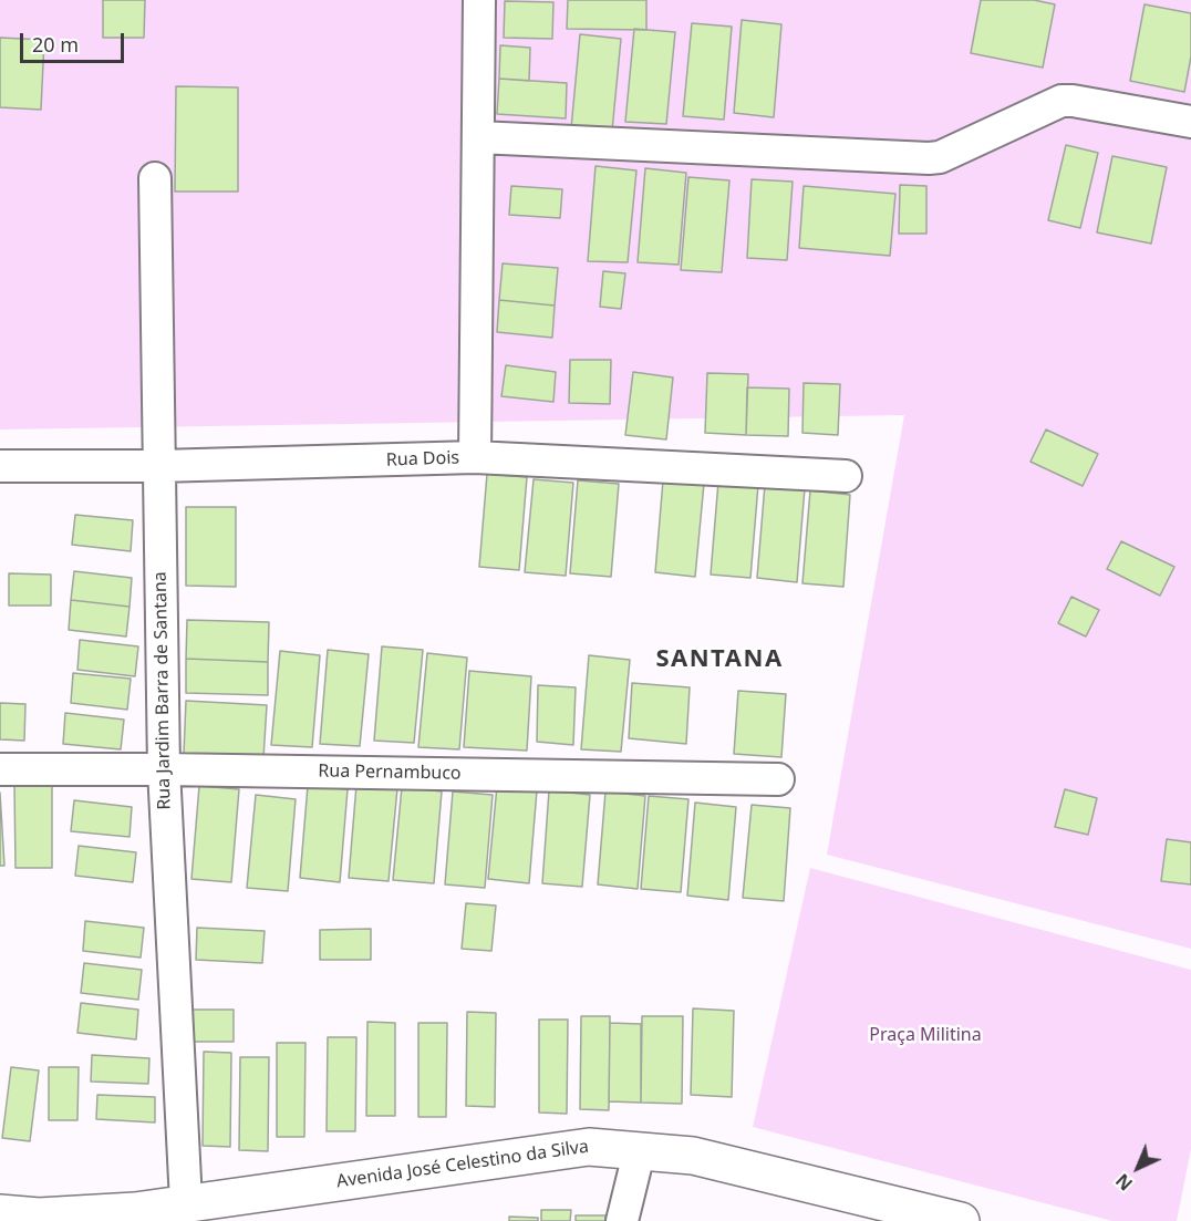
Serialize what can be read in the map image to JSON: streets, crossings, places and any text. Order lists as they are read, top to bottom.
{
  "streets": {
    "street": [
      "Rua Dois",
      "Rua Jardim Barra de Santana",
      "Rua Pernambuco",
      "Avenida José Celestino da Silva"
    ]
  },
  "crossings": [
    ["Rua Dois", "Rua Jardim Barra de Santana"],
    ["Rua Jardim Barra de Santana", "Rua Pernambuco"],
    ["Rua Jardim Barra de Santana", "Avenida José Celestino da Silva"]
  ],
  "districts": ["SANTANA"],
  "parks": ["Praça Militina"],
  "scale_bar": "20 m",
  "north": "bottom left"
}
